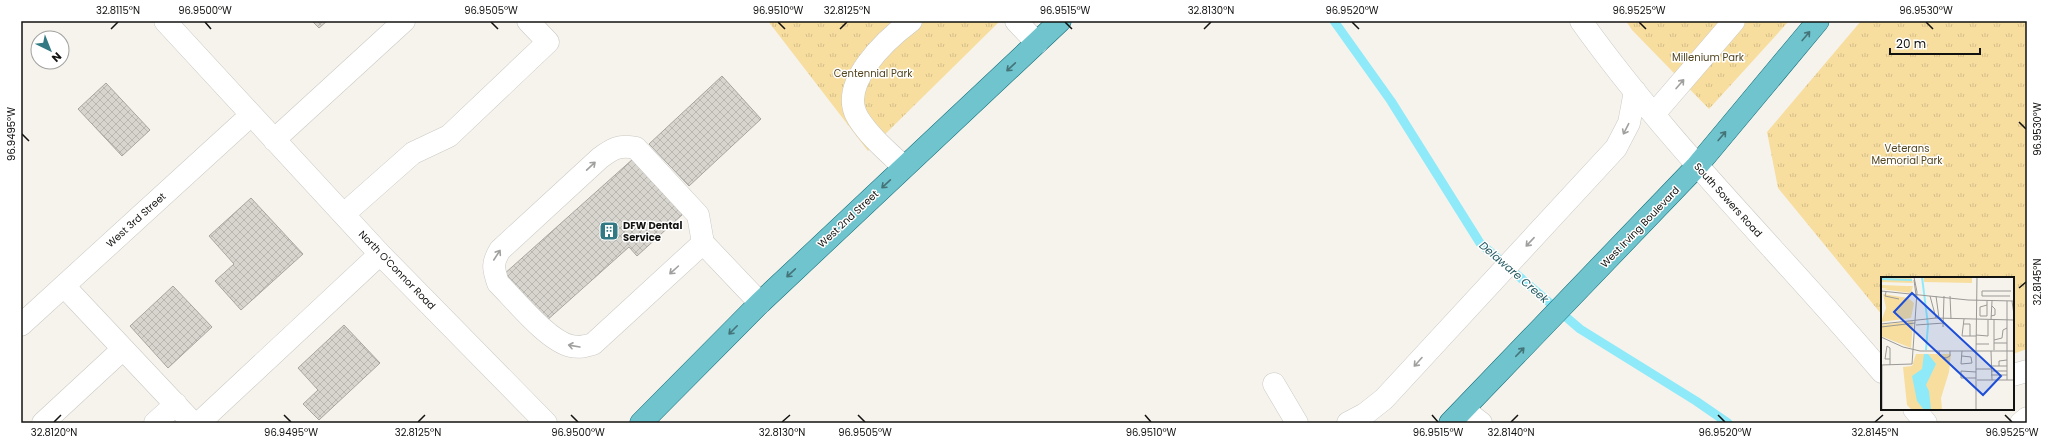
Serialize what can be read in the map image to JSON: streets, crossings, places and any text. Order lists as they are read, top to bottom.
{
  "streets": {
    "main road": ["West 2nd Street", "West Irving Boulevard"],
    "street": ["South Sowers Road", "West 3rd Street", "North O'Connor Road"]
  },
  "crossings": [
    ["South Sowers Road", "West Irving Boulevard"],
    ["West 3rd Street", "North O'Connor Road"]
  ],
  "one_way": ["West 2nd Street", "West Irving Boulevard"],
  "water": ["Delaware Creek"],
  "parks": ["Millenium Park", "Centennial Park", "Veterans Memorial Park"],
  "places": {
    "building": ["DFW Dental Service"]
  },
  "scale_bar": "20 m",
  "north": "bottom right",
  "coordinates": [
    "32.8115°N",
    "96.9500°W",
    "96.9505°W",
    "96.9510°W",
    "32.8125°N",
    "96.9515°W",
    "32.8130°N",
    "96.9520°W",
    "96.9525°W",
    "96.9530°W",
    "96.9495°W",
    "32.8145°N",
    "32.8120°N",
    "32.8140°N"
  ]
}
